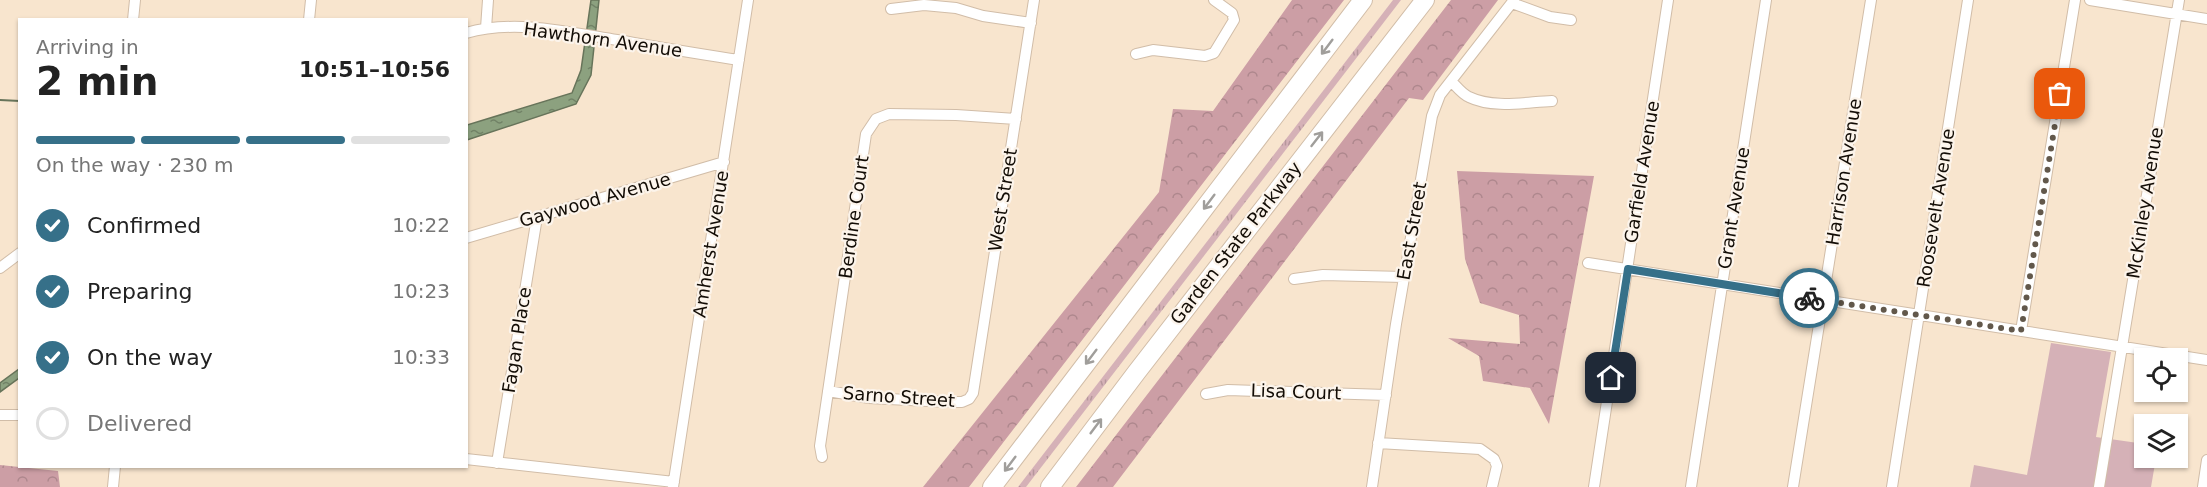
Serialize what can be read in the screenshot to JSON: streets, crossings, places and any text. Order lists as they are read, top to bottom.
{
  "streets": {
    "highway": ["Garden State Parkway"],
    "street": [
      "Hawthorn Avenue",
      "Garfield Avenue",
      "Harrison Avenue",
      "Gaywood Avenue",
      "West Street",
      "McKinley Avenue",
      "Grant Avenue",
      "Roosevelt Avenue",
      "Berdine Court",
      "East Street",
      "Amherst Avenue",
      "Fagan Place",
      "Lisa Court",
      "Sarno Street"
    ]
  },
  "crossings": [
    ["Hawthorn Avenue", "Amherst Avenue"],
    ["Gaywood Avenue", "Amherst Avenue"],
    ["Gaywood Avenue", "Fagan Place"],
    ["West Street", "Berdine Court"],
    ["West Street", "Sarno Street"],
    ["Berdine Court", "Sarno Street"],
    ["East Street", "Lisa Court"]
  ],
  "page": {
    "heading": ["2 min", "Arriving in", "10:51–10:56"],
    "bar": "On the way · 230 m",
    "list": [
      ["Confirmed", "10:22"],
      ["Preparing", "10:23"],
      ["On the way", "10:33"],
      "Delivered"
    ]
  }
}
